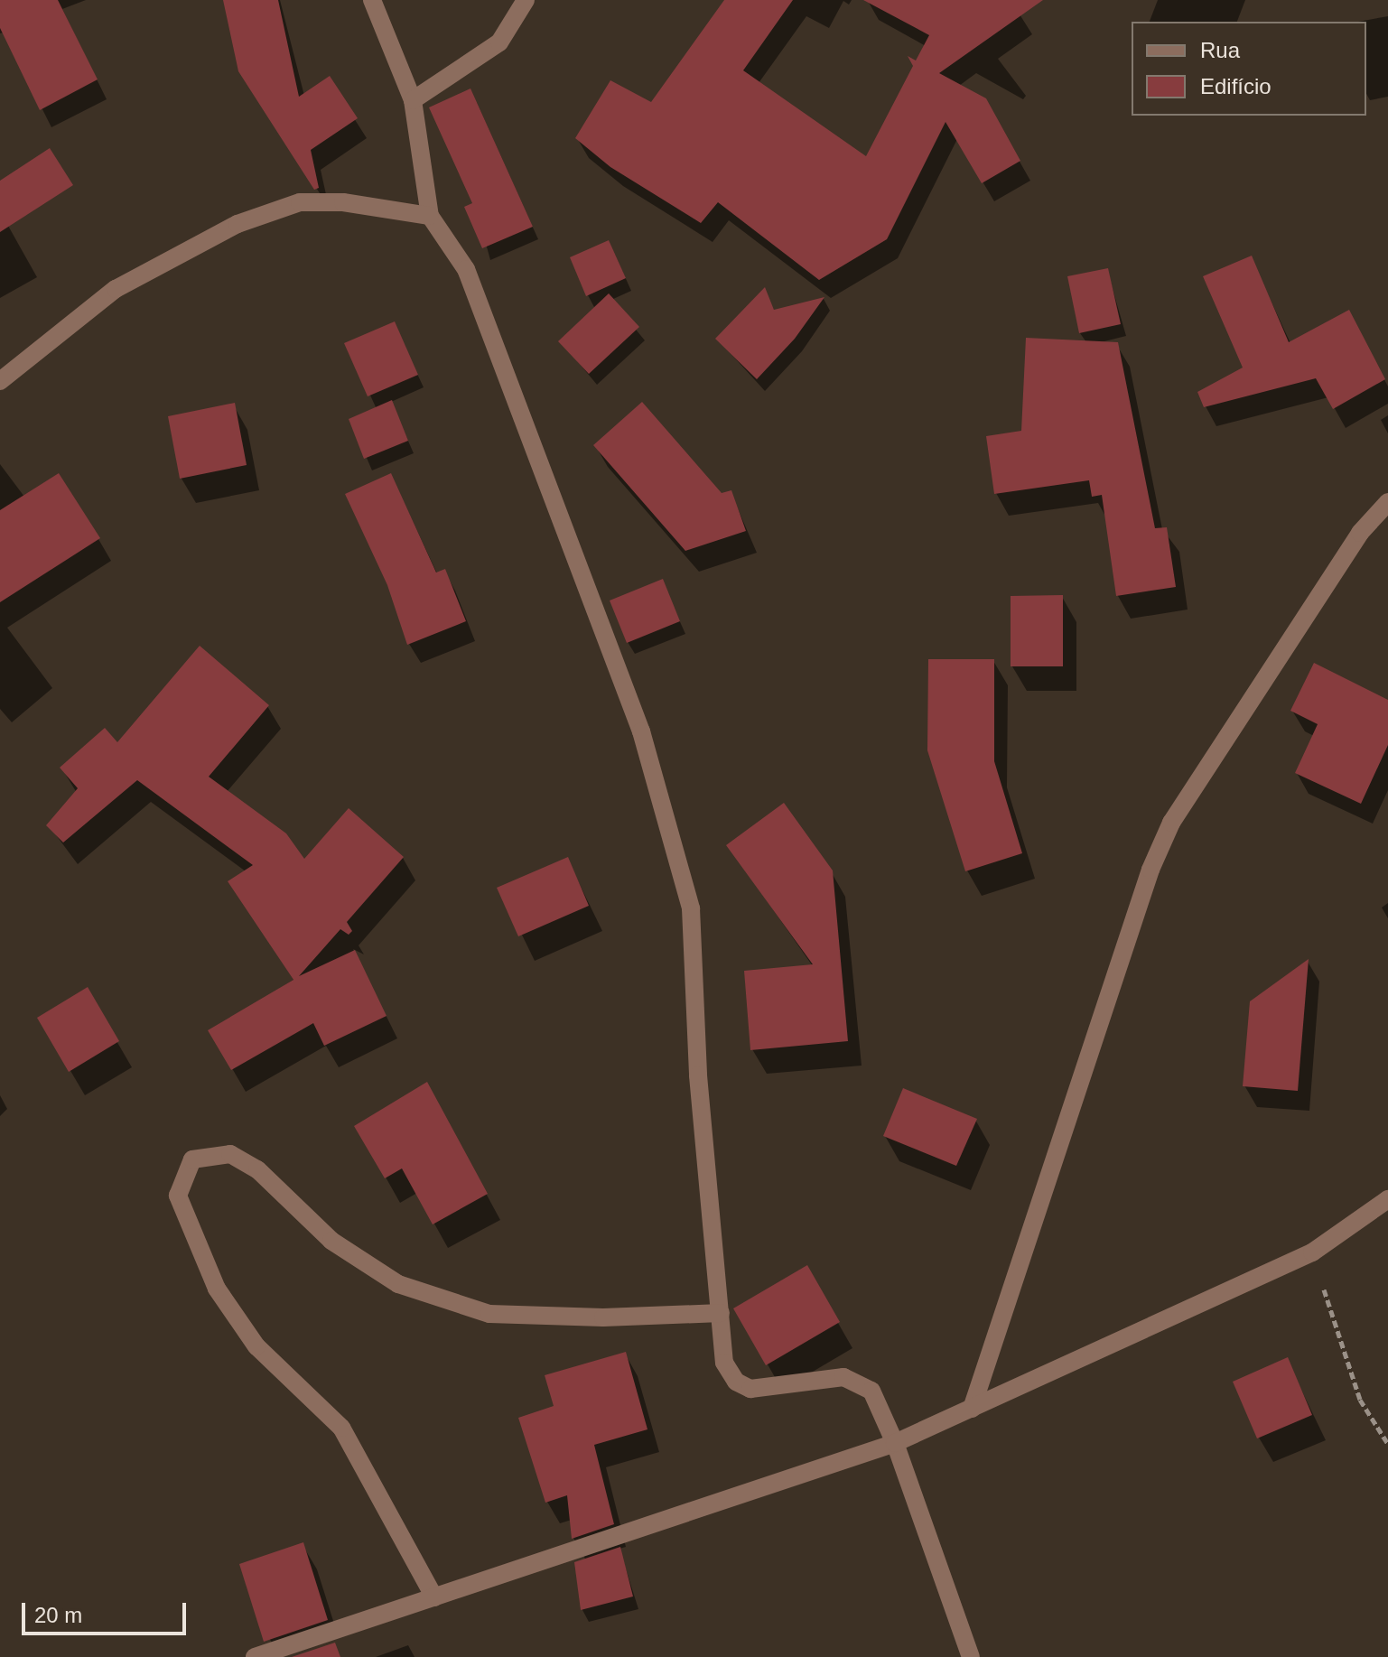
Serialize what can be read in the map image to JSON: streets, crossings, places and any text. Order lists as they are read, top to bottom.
{
  "legend": ["Rua", "Edifício"],
  "scale_bar": "20 m"
}
